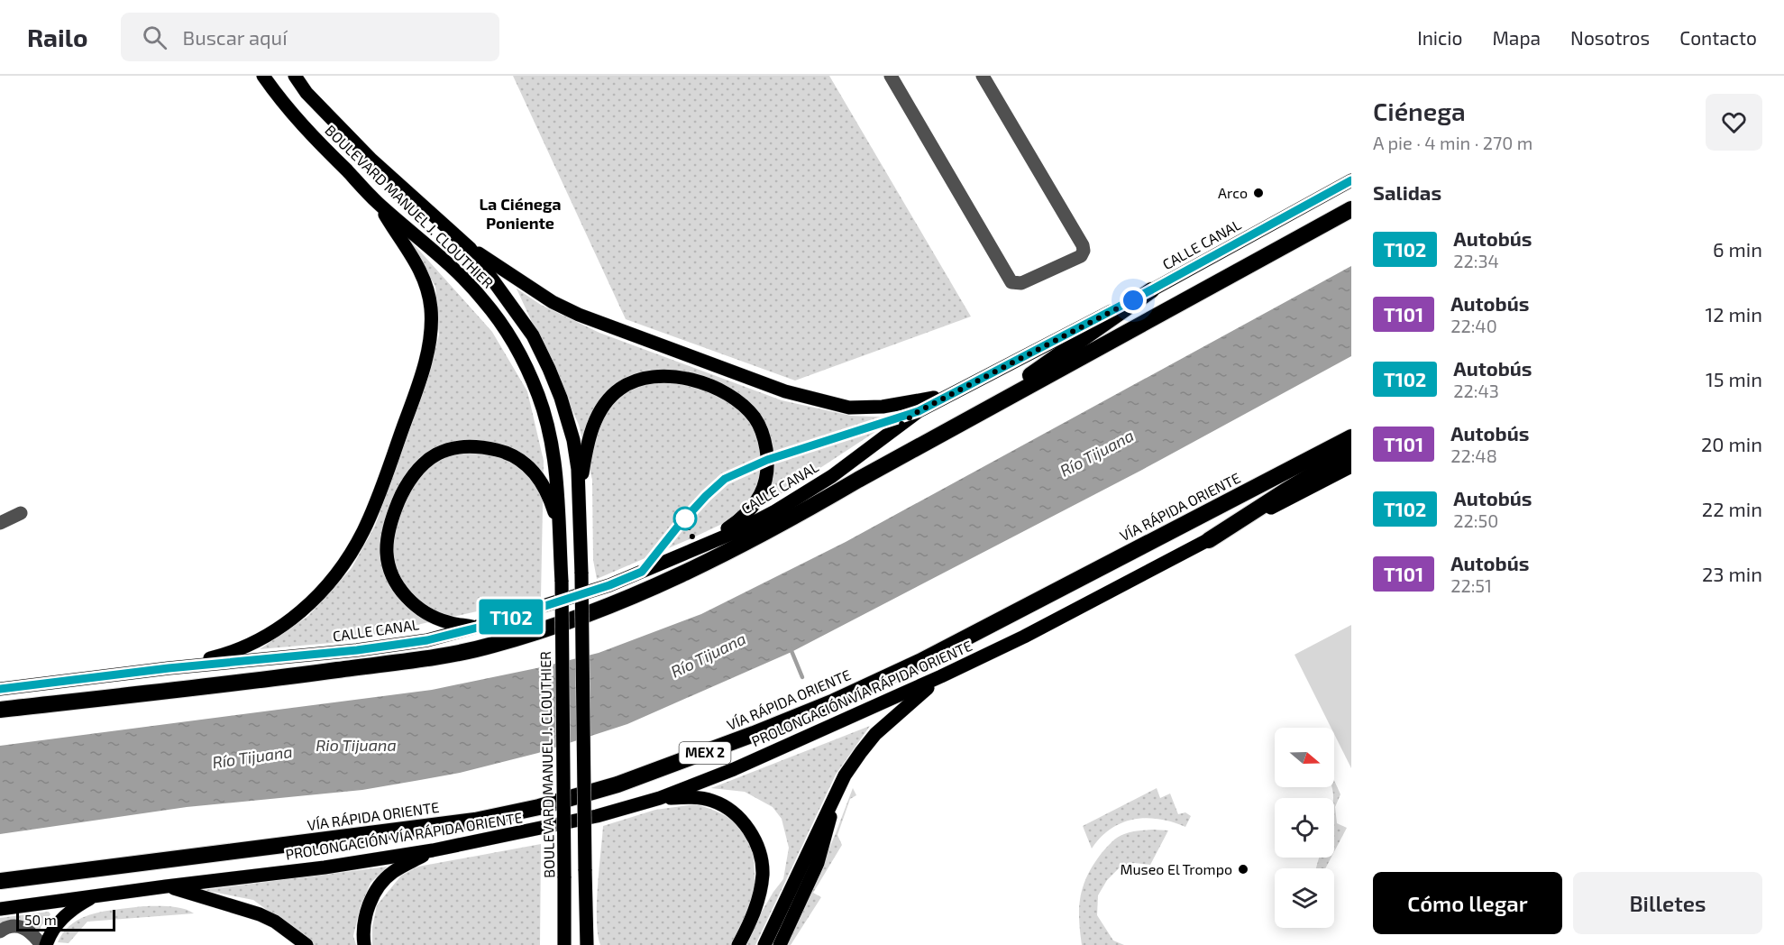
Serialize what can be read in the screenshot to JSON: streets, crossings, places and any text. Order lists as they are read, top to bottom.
{
  "streets": {
    "highway": ["VÍA RÁPIDA ORIENTE", "MEX 2"],
    "main road": ["BOULEVARD MANUEL J. CLOUTHIER", "CALLE CANAL", "PROLONGACIÓN VÍA RÁPIDA ORIENTE"]
  },
  "districts": ["La Ciénega Poniente"],
  "water": ["Río Tijuana", "Rio Tijuana"],
  "places": ["Arco", "Museo El Trompo"],
  "lines": ["bus line T102"],
  "scale_bar": "50 m",
  "north": "right",
  "page": {
    "header": "Railo",
    "search": "Buscar aquí",
    "nav": [
      "Inicio",
      "Mapa",
      "Nosotros",
      "Contacto"
    ],
    "on_map": "T102",
    "heading": [
      ["Ciénega", "A pie · 4 min · 270 m"],
      "Salidas"
    ],
    "list": [
      {
        "mark": "T102",
        "name": "Autobús",
        "note": "22:34",
        "value": "6 min"
      },
      {
        "mark": "T101",
        "name": "Autobús",
        "note": "22:40",
        "value": "12 min"
      },
      {
        "mark": "T102",
        "name": "Autobús",
        "note": "22:43",
        "value": "15 min"
      },
      {
        "mark": "T101",
        "name": "Autobús",
        "note": "22:48",
        "value": "20 min"
      },
      {
        "mark": "T102",
        "name": "Autobús",
        "note": "22:50",
        "value": "22 min"
      },
      {
        "mark": "T101",
        "name": "Autobús",
        "note": "22:51",
        "value": "23 min"
      }
    ],
    "buttons": ["Cómo llegar", "Billetes"],
    "scale": "50 m"
  }
}
